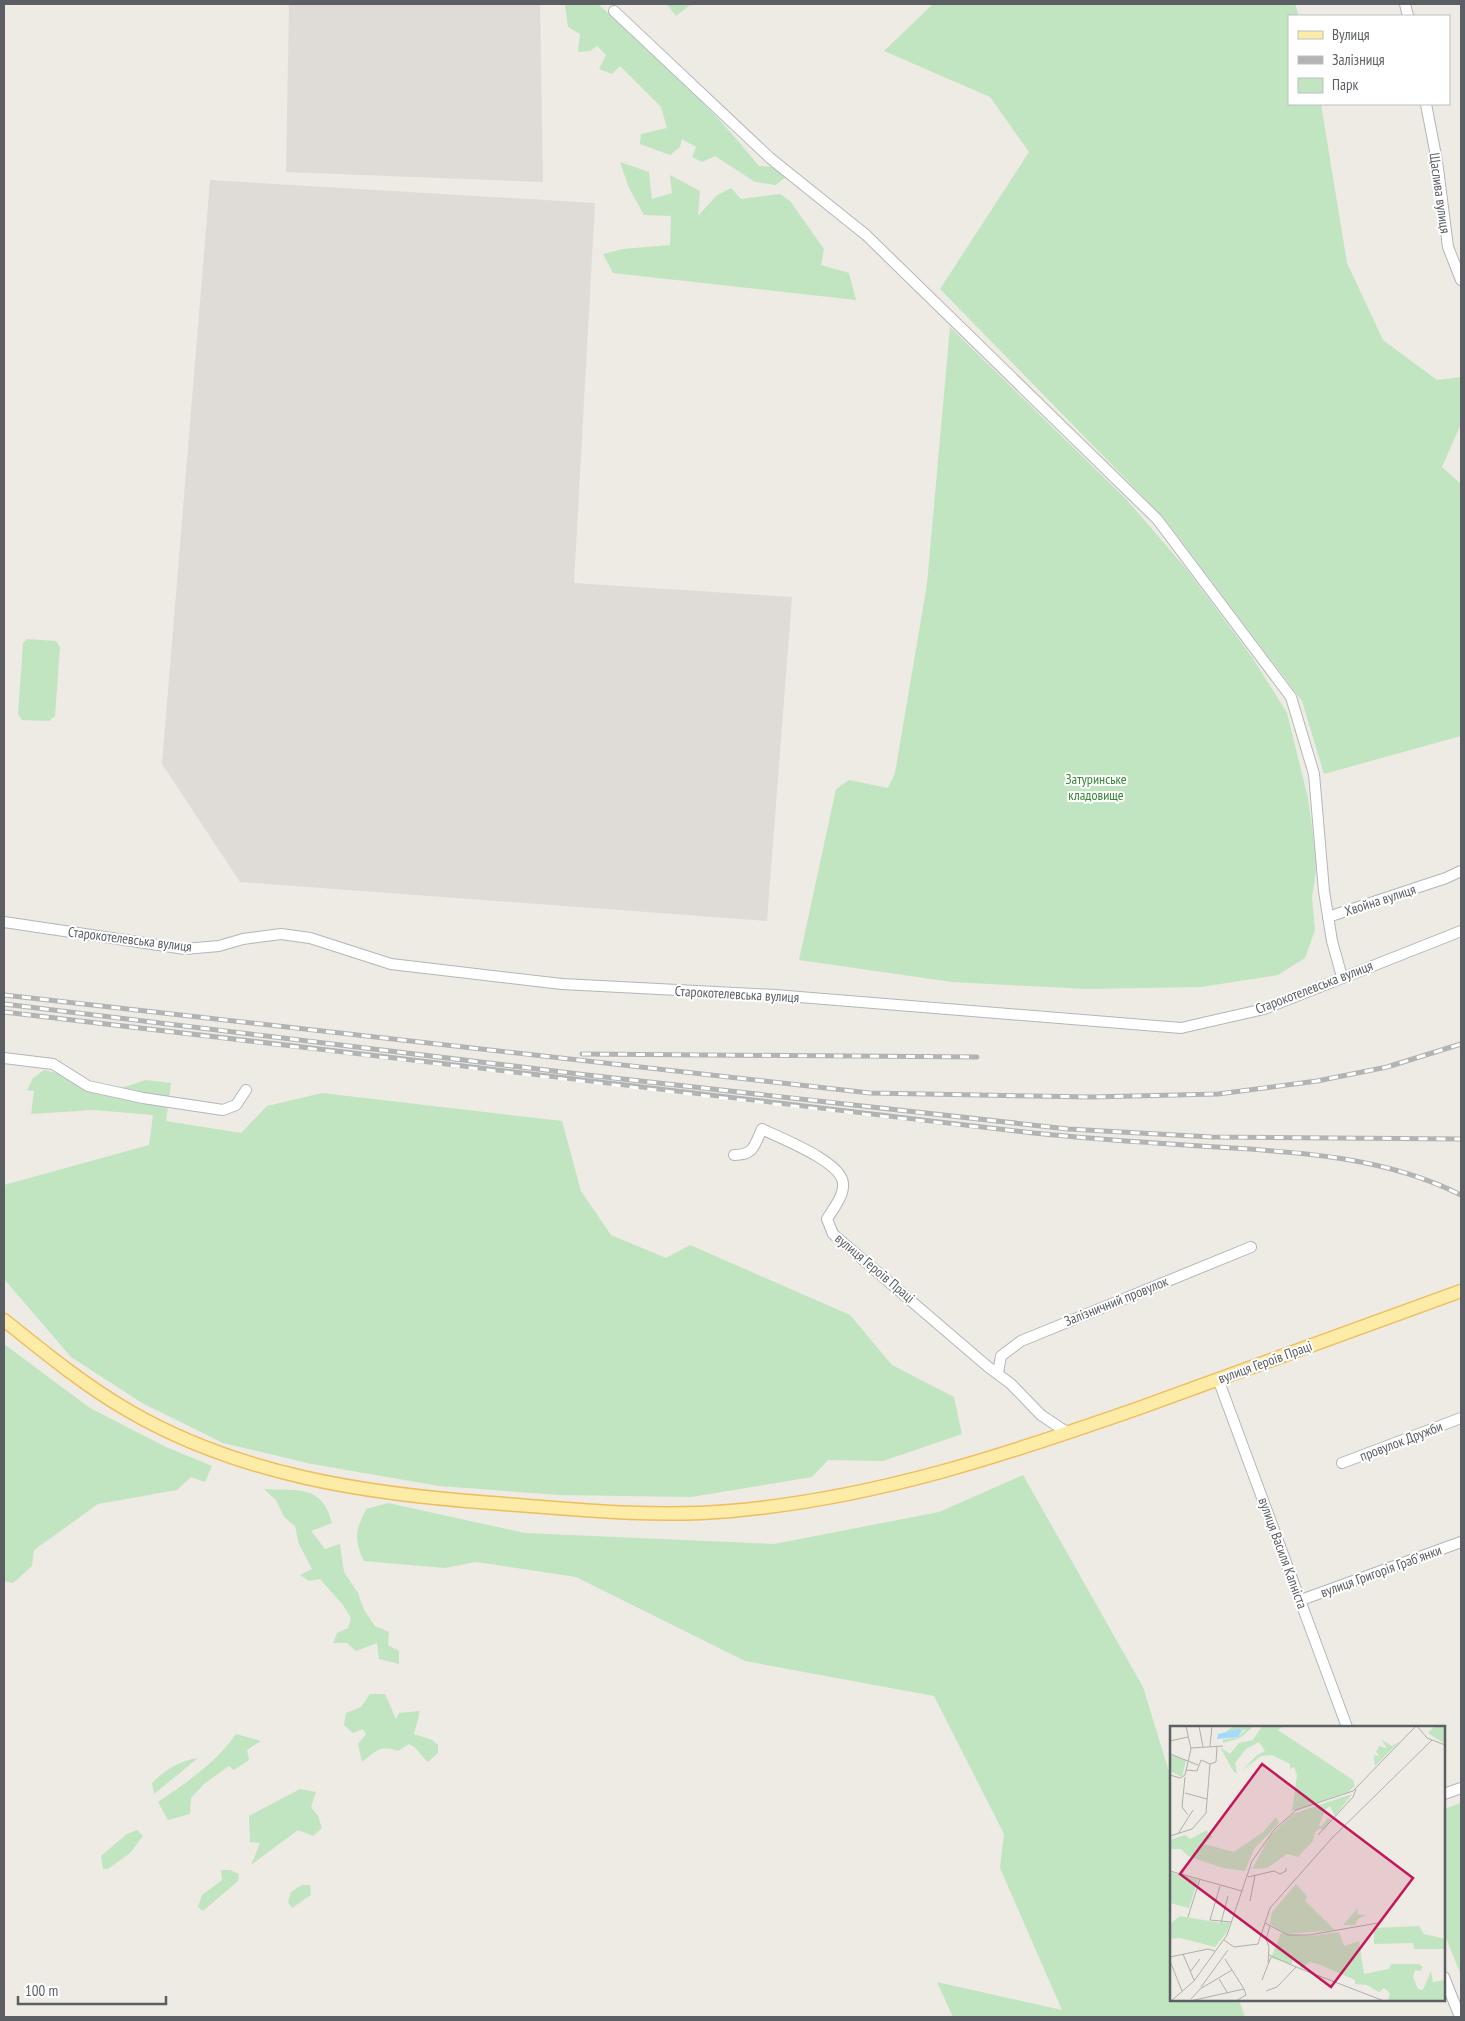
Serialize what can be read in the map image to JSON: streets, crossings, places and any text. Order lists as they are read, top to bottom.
{
  "streets": {
    "main road": ["вулиця Героїв Праці"],
    "street": [
      "Щаслива вулиця",
      "Хвойна вулиця",
      "Старокотелевська вулиця",
      "Залізничний провулок",
      "провулок Дружби",
      "вулиця Василя Капніста",
      "вулиця Григорія Грабʼянки"
    ]
  },
  "crossings": [
    ["Хвойна вулиця", "Старокотелевська вулиця"],
    ["вулиця Героїв Праці", "Залізничний провулок"],
    ["вулиця Героїв Праці", "вулиця Василя Капніста"],
    ["вулиця Василя Капніста", "вулиця Григорія Грабʼянки"]
  ],
  "parks": ["Затуринське кладовище"],
  "legend": ["Вулиця", "Залізниця", "Парк"],
  "scale_bar": "100 m"
}
